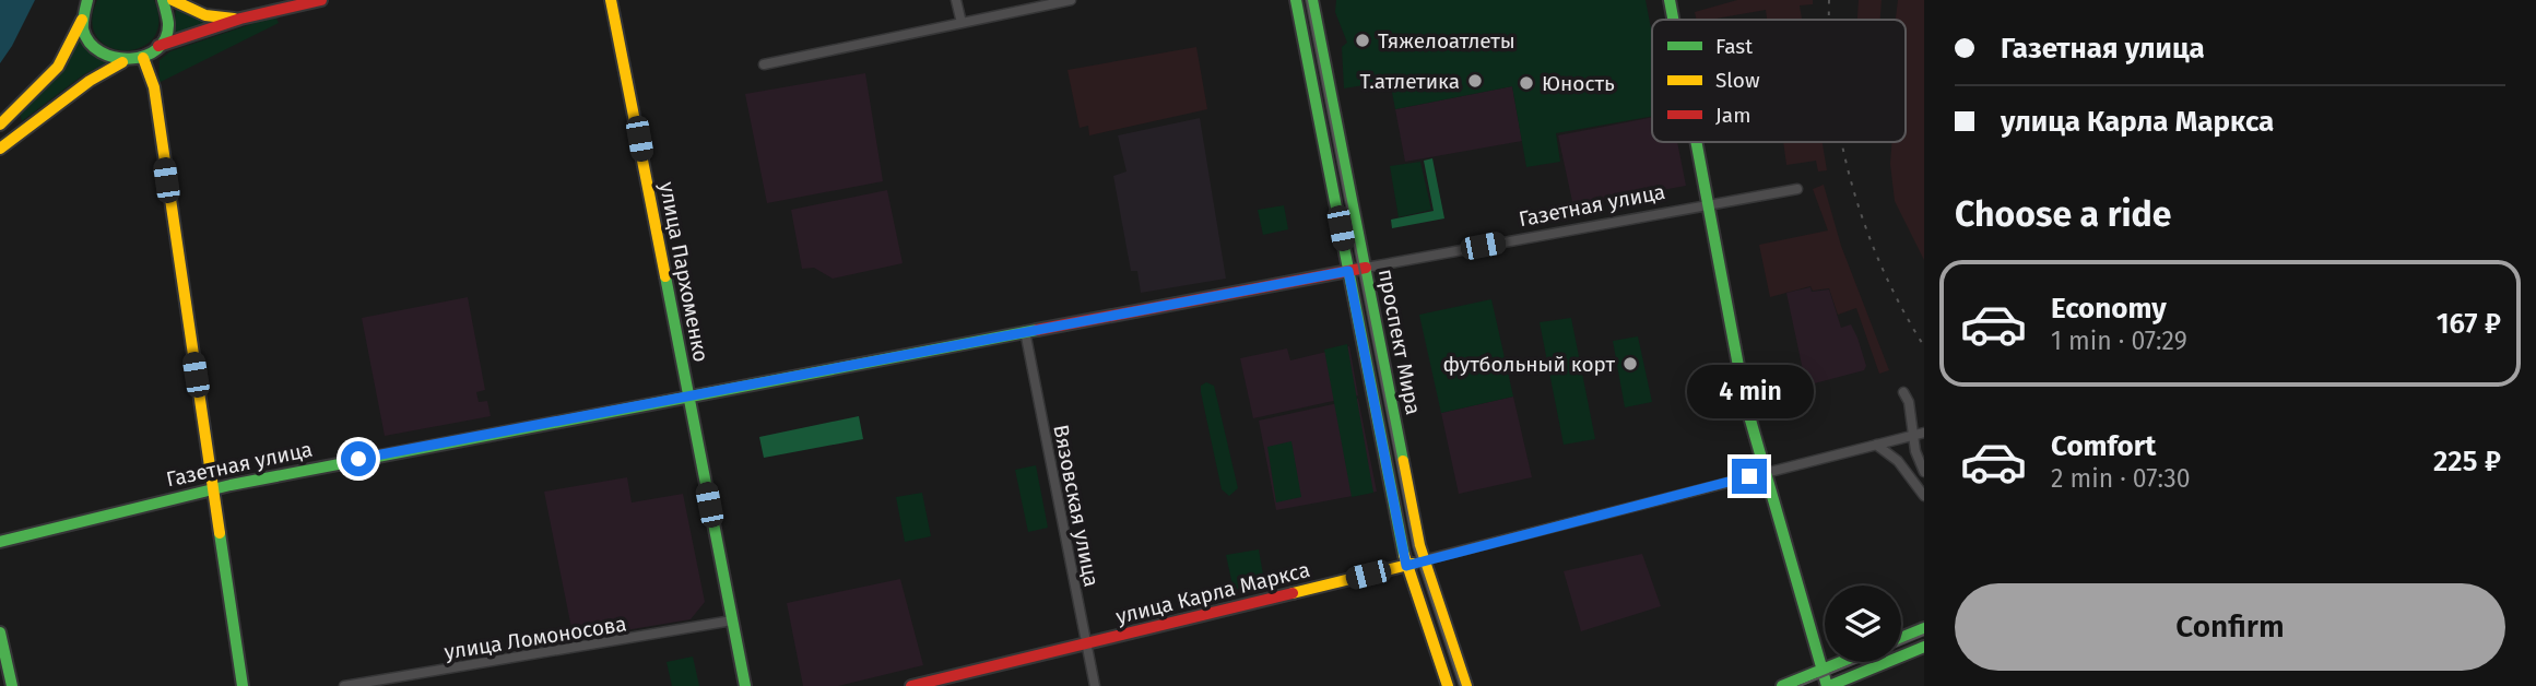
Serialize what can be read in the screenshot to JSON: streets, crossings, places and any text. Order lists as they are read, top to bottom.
{
  "streets": {
    "main road": [
      "Газетная улица",
      "улица Пархоменко",
      "проспект Мира",
      "улица Карла Маркса"
    ],
    "street": ["Вязовская улица", "улица Ломоносова"]
  },
  "crossings": [
    ["Газетная улица", "улица Пархоменко"],
    ["Газетная улица", "проспект Мира"],
    ["Газетная улица", "Вязовская улица"],
    ["улица Пархоменко", "улица Ломоносова"],
    ["проспект Мира", "улица Карла Маркса"],
    ["Вязовская улица", "улица Карла Маркса"]
  ],
  "places": [
    "Тяжелоатлеты",
    "Т.атлетика",
    "Юность",
    "футбольный корт"
  ],
  "legend": ["Fast", "Slow", "Jam"],
  "page": {
    "banner": ["Газетная улица", "улица Карла Маркса"],
    "heading": "Choose a ride",
    "list": [
      {
        "name": "Economy",
        "note": "1 min · 07:29",
        "value": "167 ₽"
      },
      {
        "name": "Comfort",
        "note": "2 min · 07:30",
        "value": "225 ₽"
      }
    ],
    "bubble": "4 min",
    "buttons": "Confirm"
  }
}
